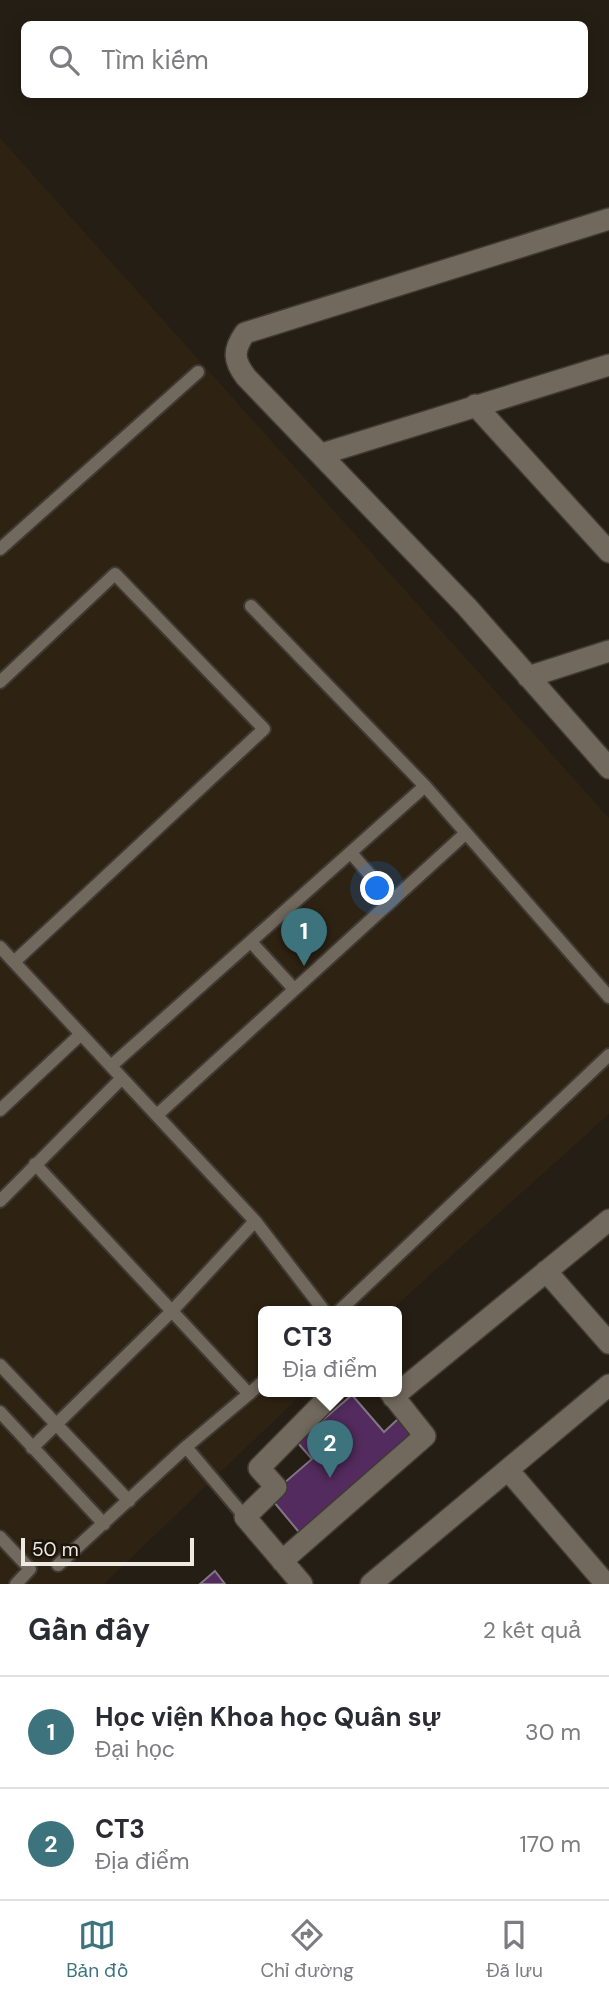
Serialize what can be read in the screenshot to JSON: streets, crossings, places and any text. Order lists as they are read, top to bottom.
{
  "scale_bar": "50 m",
  "page": {
    "search": "Tìm kiếm",
    "pins": ["1", "2"],
    "popup": ["CT3", "Địa điểm"],
    "scale": "50 m",
    "heading": ["Gần đây", "2 kết quả"],
    "list": [
      {
        "mark": "1",
        "name": "Học viện Khoa học Quân sự",
        "note": "Đại học",
        "value": "30 m"
      },
      {
        "mark": "2",
        "name": "CT3",
        "note": "Địa điểm",
        "value": "170 m"
      }
    ],
    "nav": ["Bản đồ", "Chỉ đường", "Đã lưu"]
  }
}
